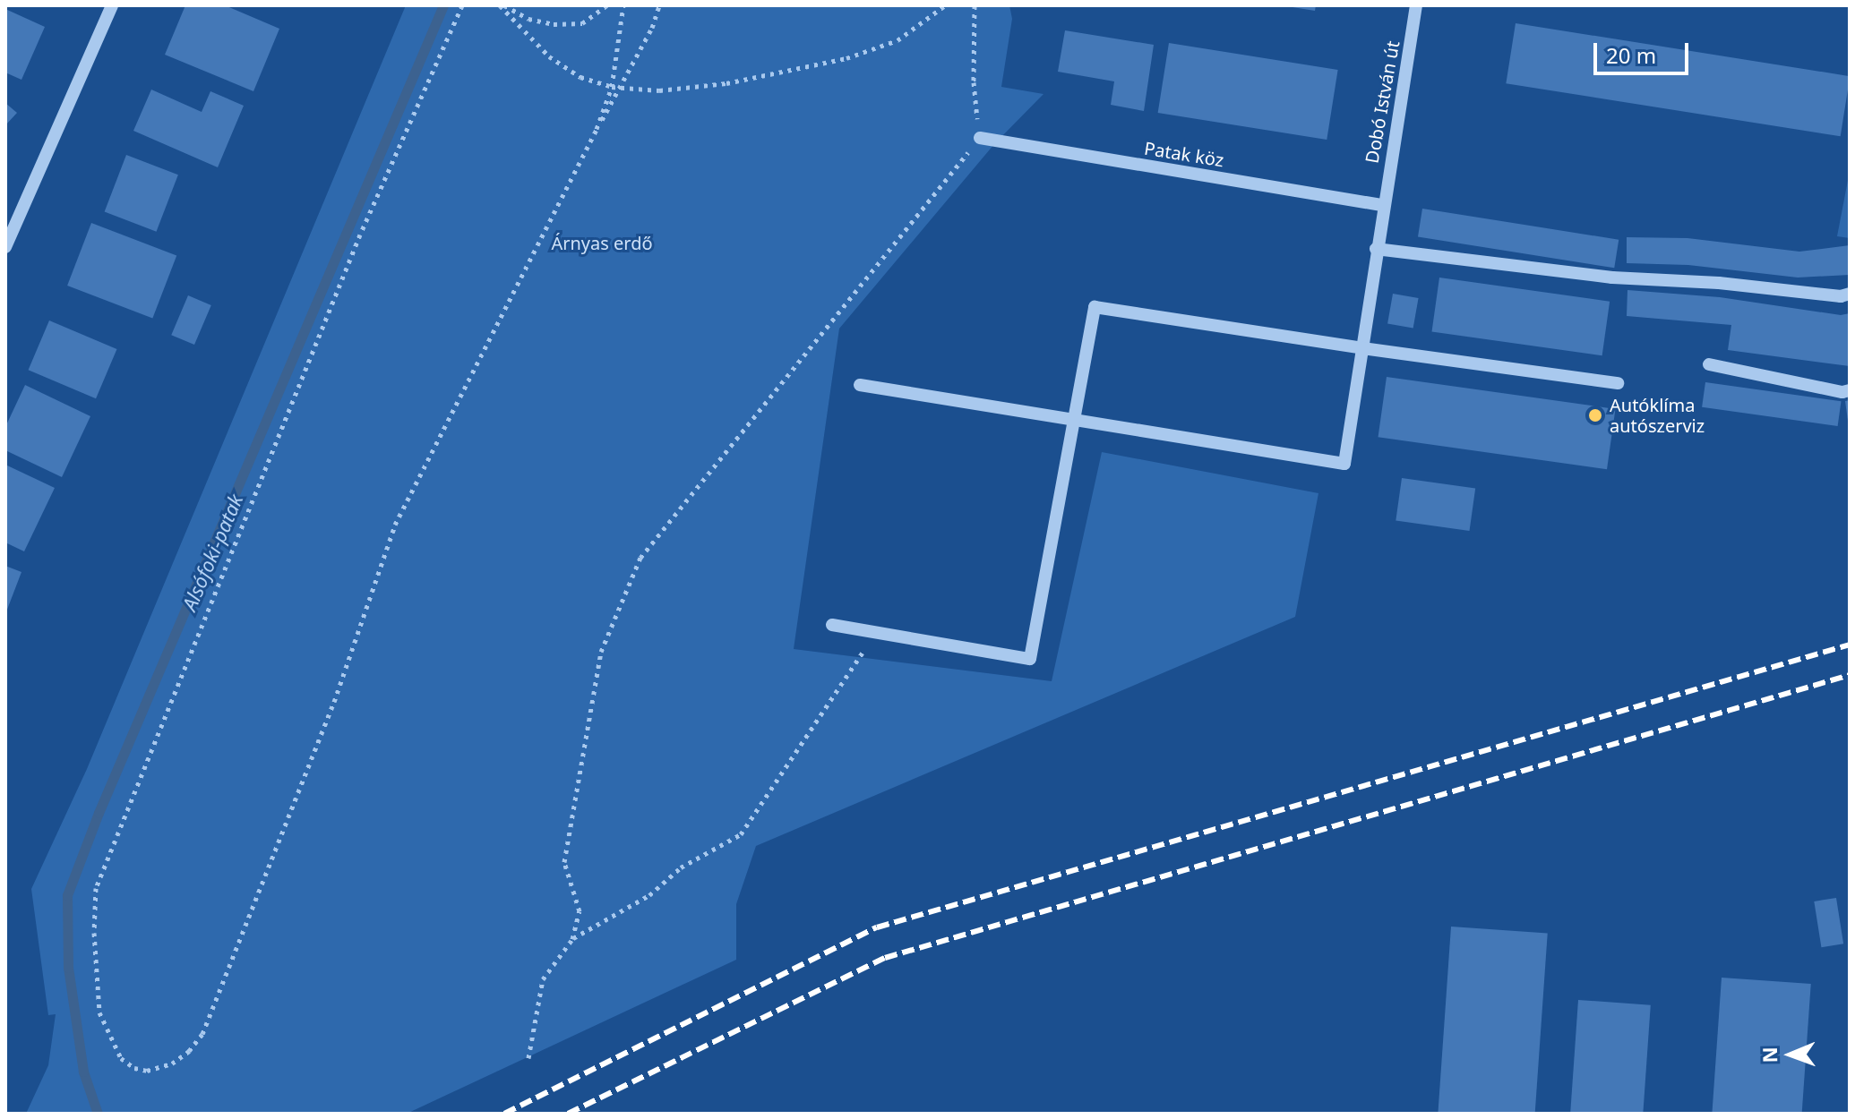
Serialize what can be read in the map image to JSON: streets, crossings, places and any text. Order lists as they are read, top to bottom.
{
  "streets": {
    "street": ["Dobó István út", "Patak köz"]
  },
  "crossings": [
    ["Dobó István út", "Patak köz"]
  ],
  "water": ["Alsófoki-patak"],
  "parks": ["Árnyas erdő"],
  "places": ["Autóklíma autószerviz"],
  "scale_bar": "20 m",
  "north": "left"
}
